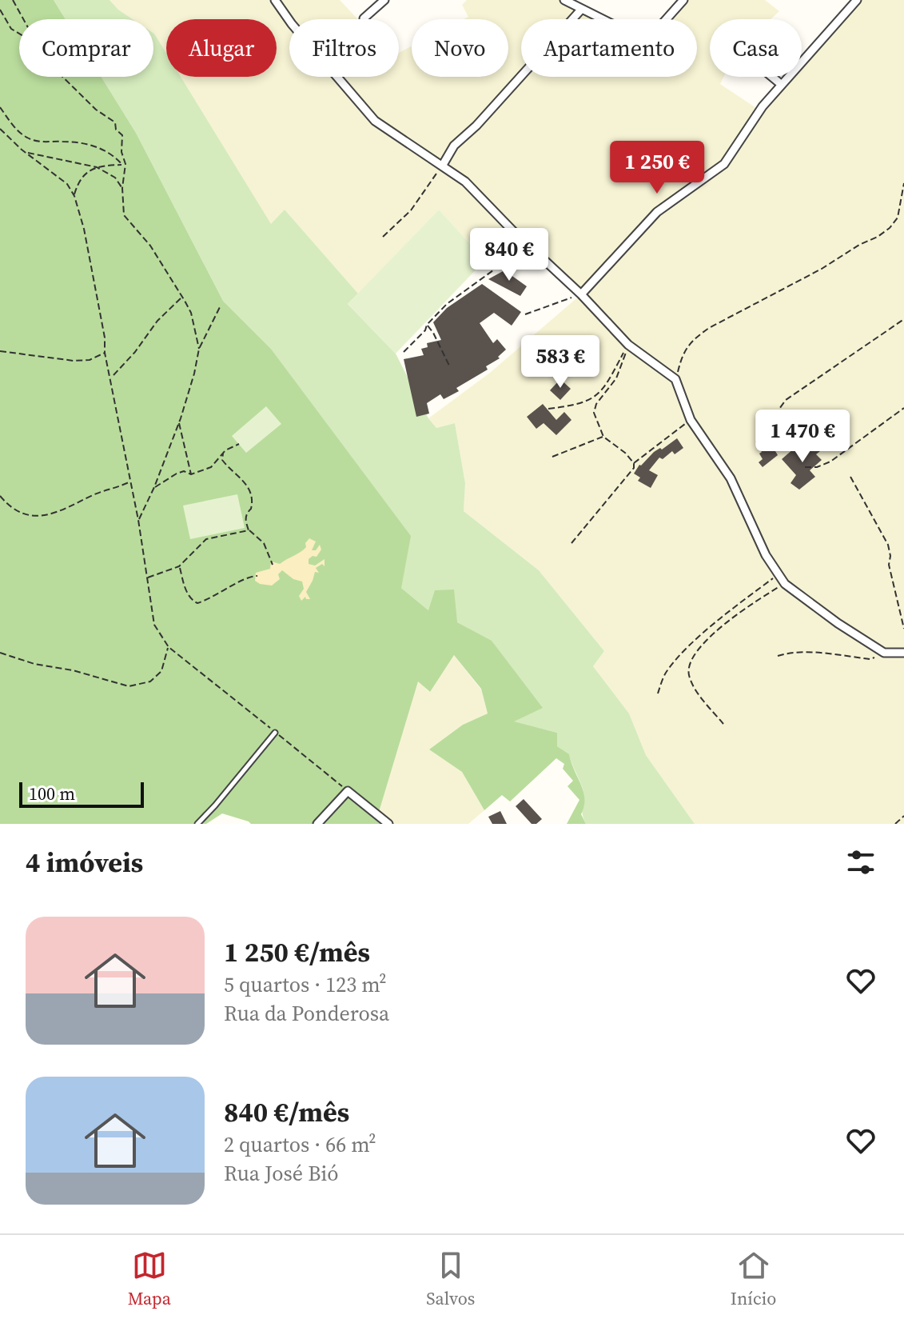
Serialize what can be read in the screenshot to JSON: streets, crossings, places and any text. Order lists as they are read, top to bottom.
{
  "scale_bar": "100 m",
  "page": {
    "chip": [
      "Comprar",
      "Alugar",
      "Filtros",
      "Novo",
      "Apartamento",
      "Casa"
    ],
    "price": [
      "1 250 €",
      "840 €",
      "583 €",
      "1 470 €"
    ],
    "scale": "100 m",
    "heading": "4 imóveis",
    "list": [
      {
        "name": "1 250 €/mês",
        "note": "5 quartos · 123 m² · Rua da Ponderosa"
      },
      {
        "name": "840 €/mês",
        "note": "2 quartos · 66 m² · Rua José Bió"
      }
    ],
    "tabs": ["Mapa", "Salvos", "Início"]
  }
}
